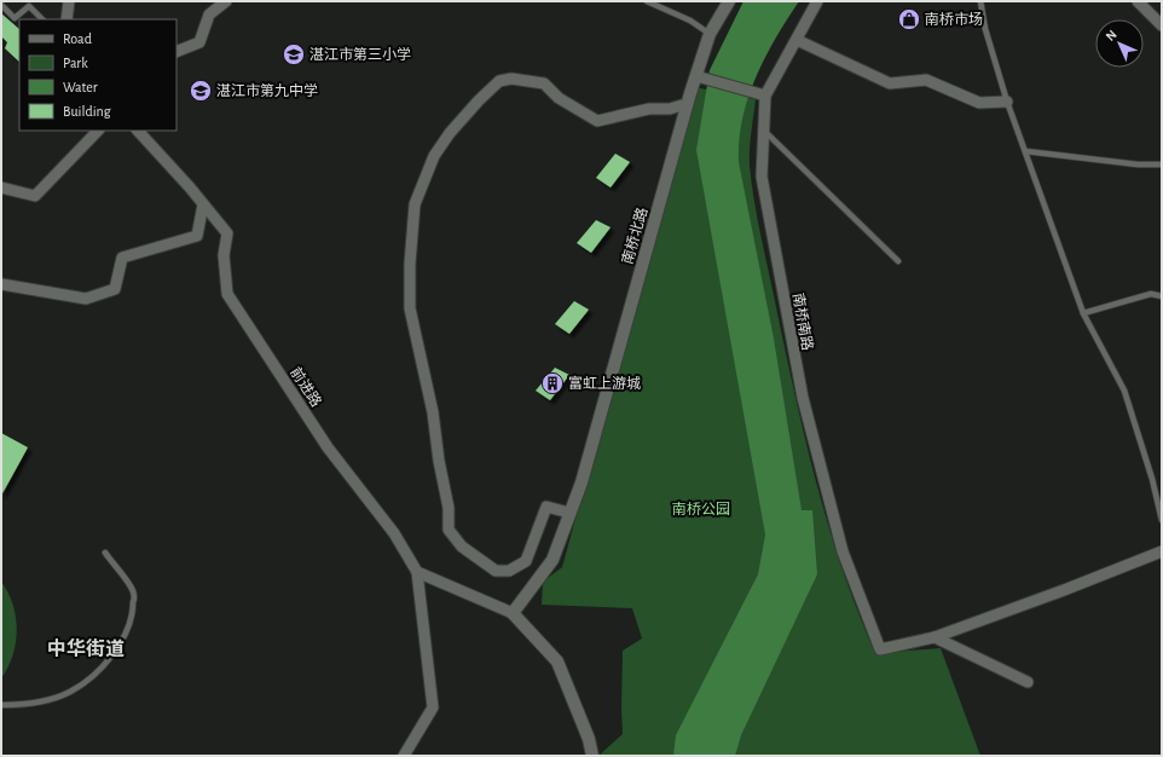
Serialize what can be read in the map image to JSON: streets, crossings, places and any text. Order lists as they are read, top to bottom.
{
  "streets": {
    "street": ["南桥北路", "南桥南路", "前进路"]
  },
  "districts": ["中华街道"],
  "parks": ["南桥公园"],
  "places": {
    "shop": ["南桥市场"],
    "school or university": ["湛江市第三小学", "湛江市第九中学"],
    "building": ["富虹上游城"]
  },
  "legend": [
    "Road",
    "Park",
    "Water",
    "Building"
  ],
  "north": "top left"
}
